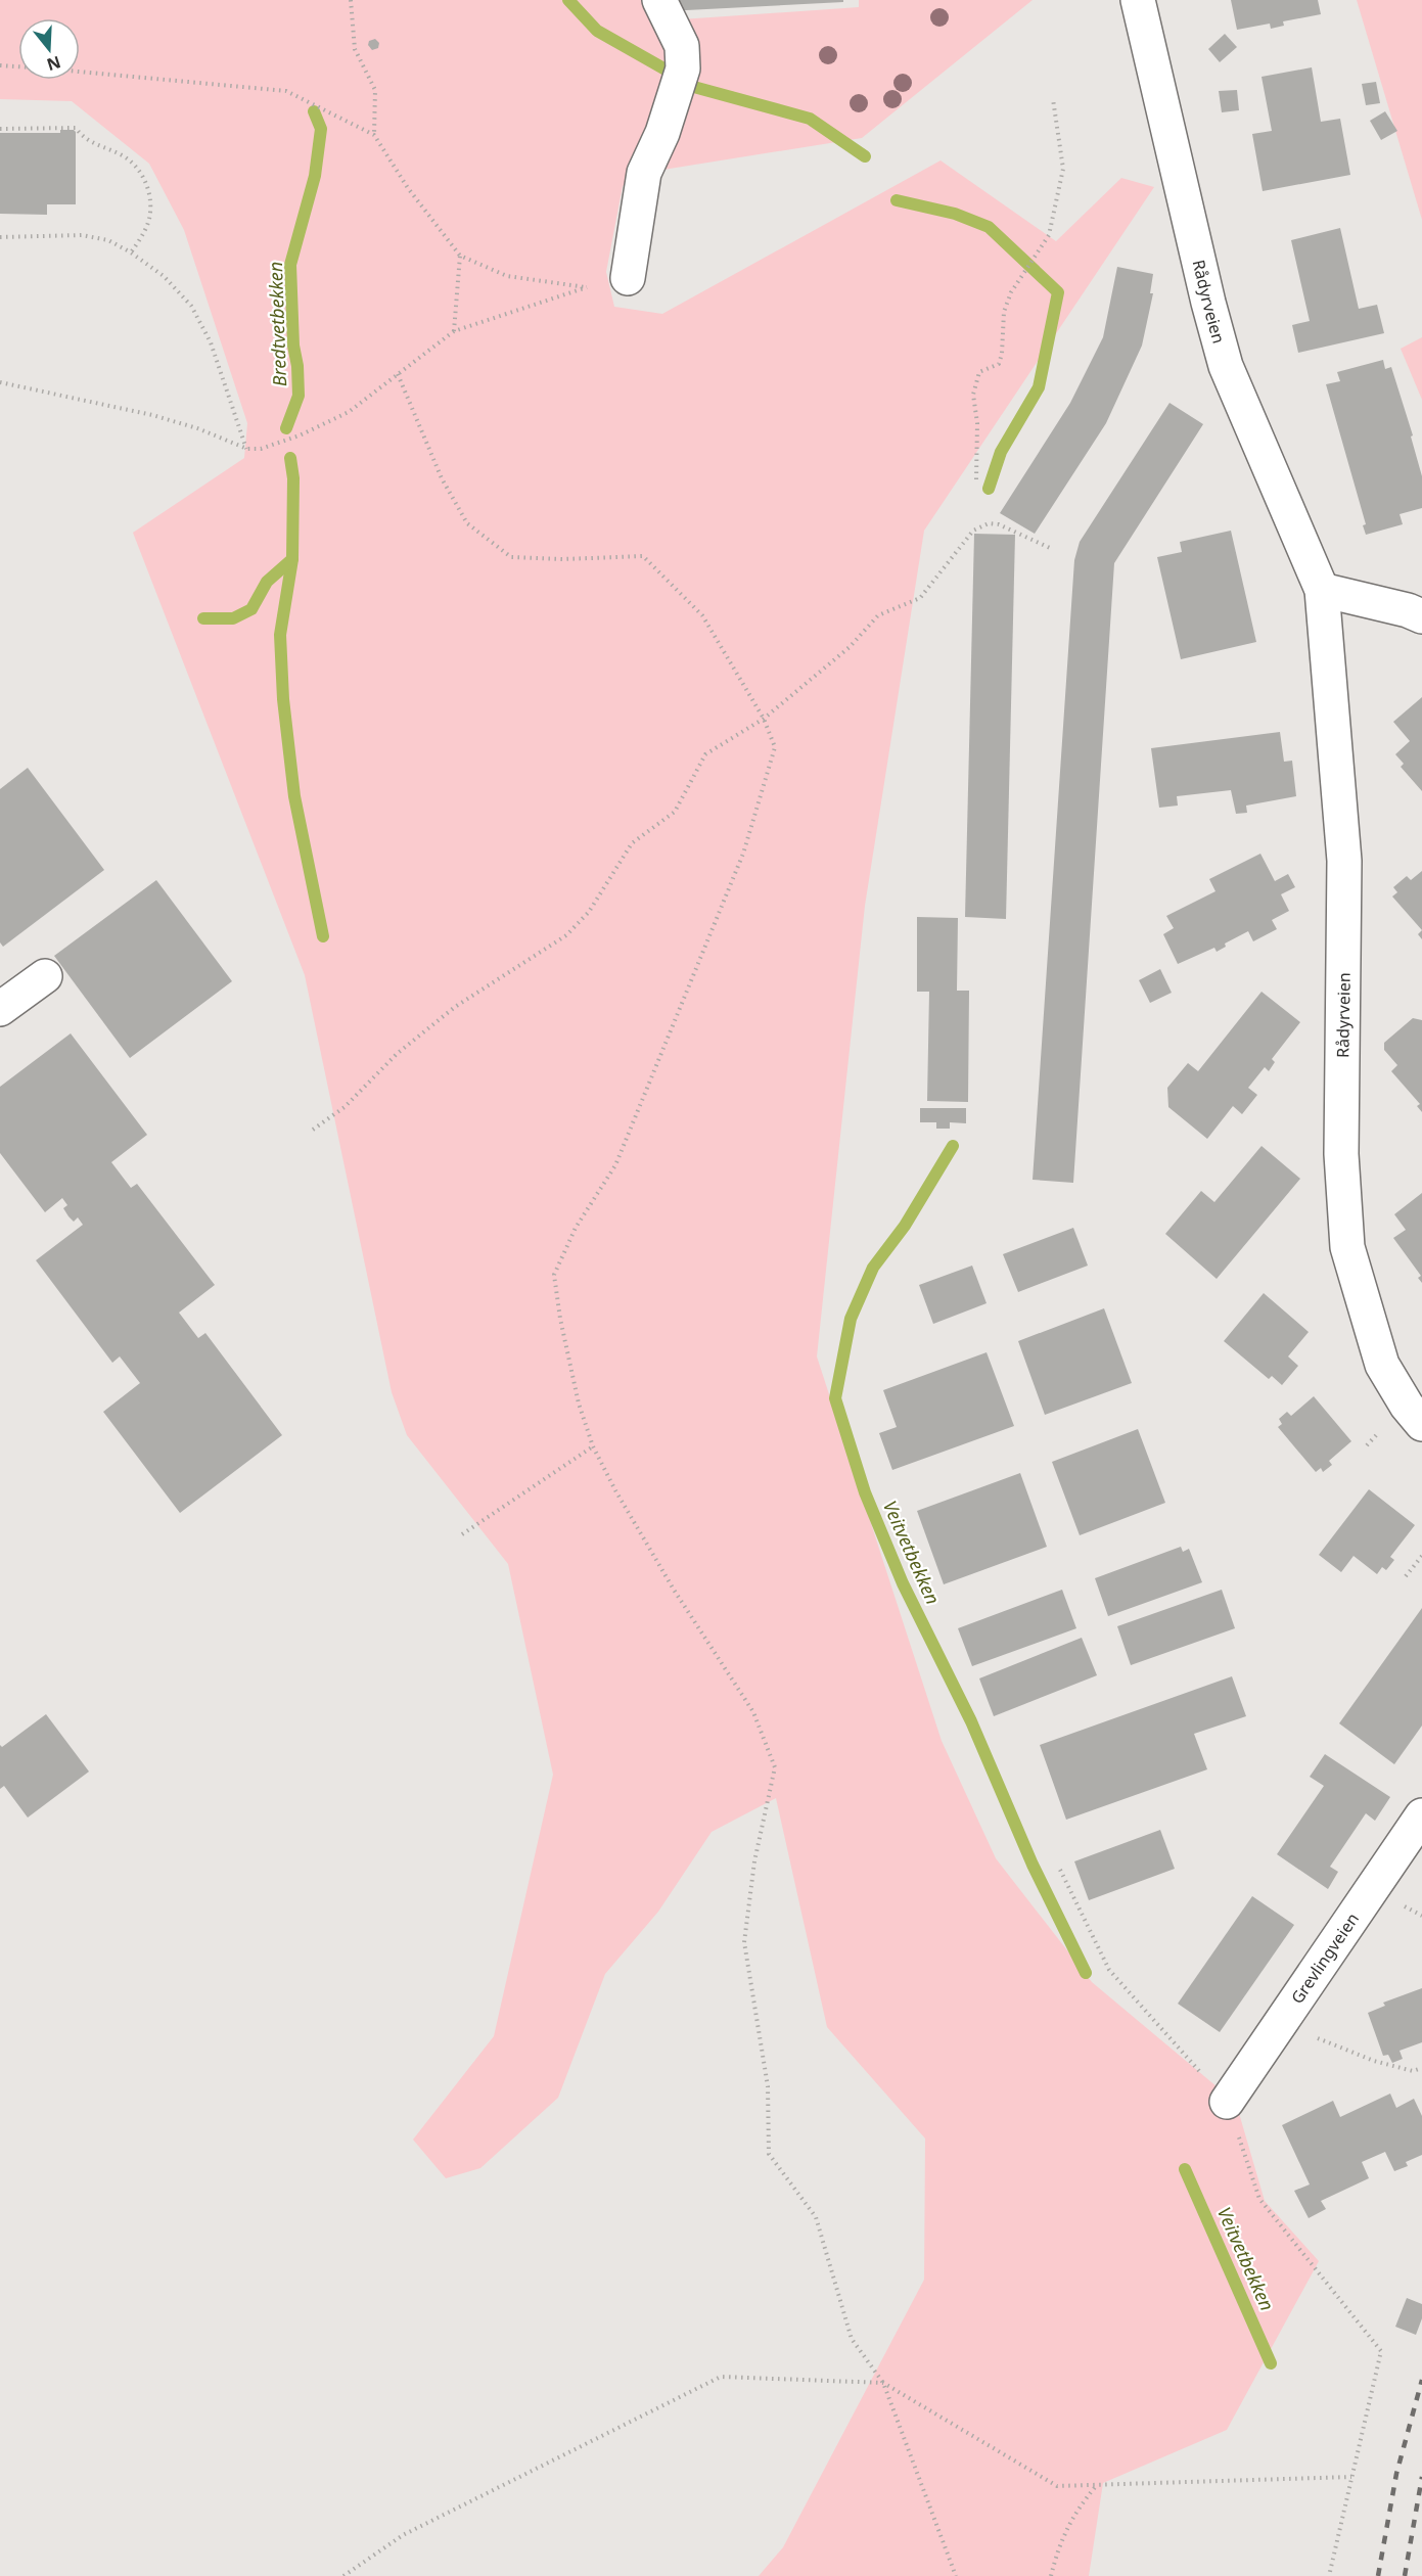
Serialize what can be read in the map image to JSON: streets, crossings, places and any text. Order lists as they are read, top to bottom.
{
  "streets": {
    "street": ["Rådyrveien", "Grevlingveien"]
  },
  "water": ["Bredtvetbekken", "Veitvetbekken"],
  "north": "bottom"
}
